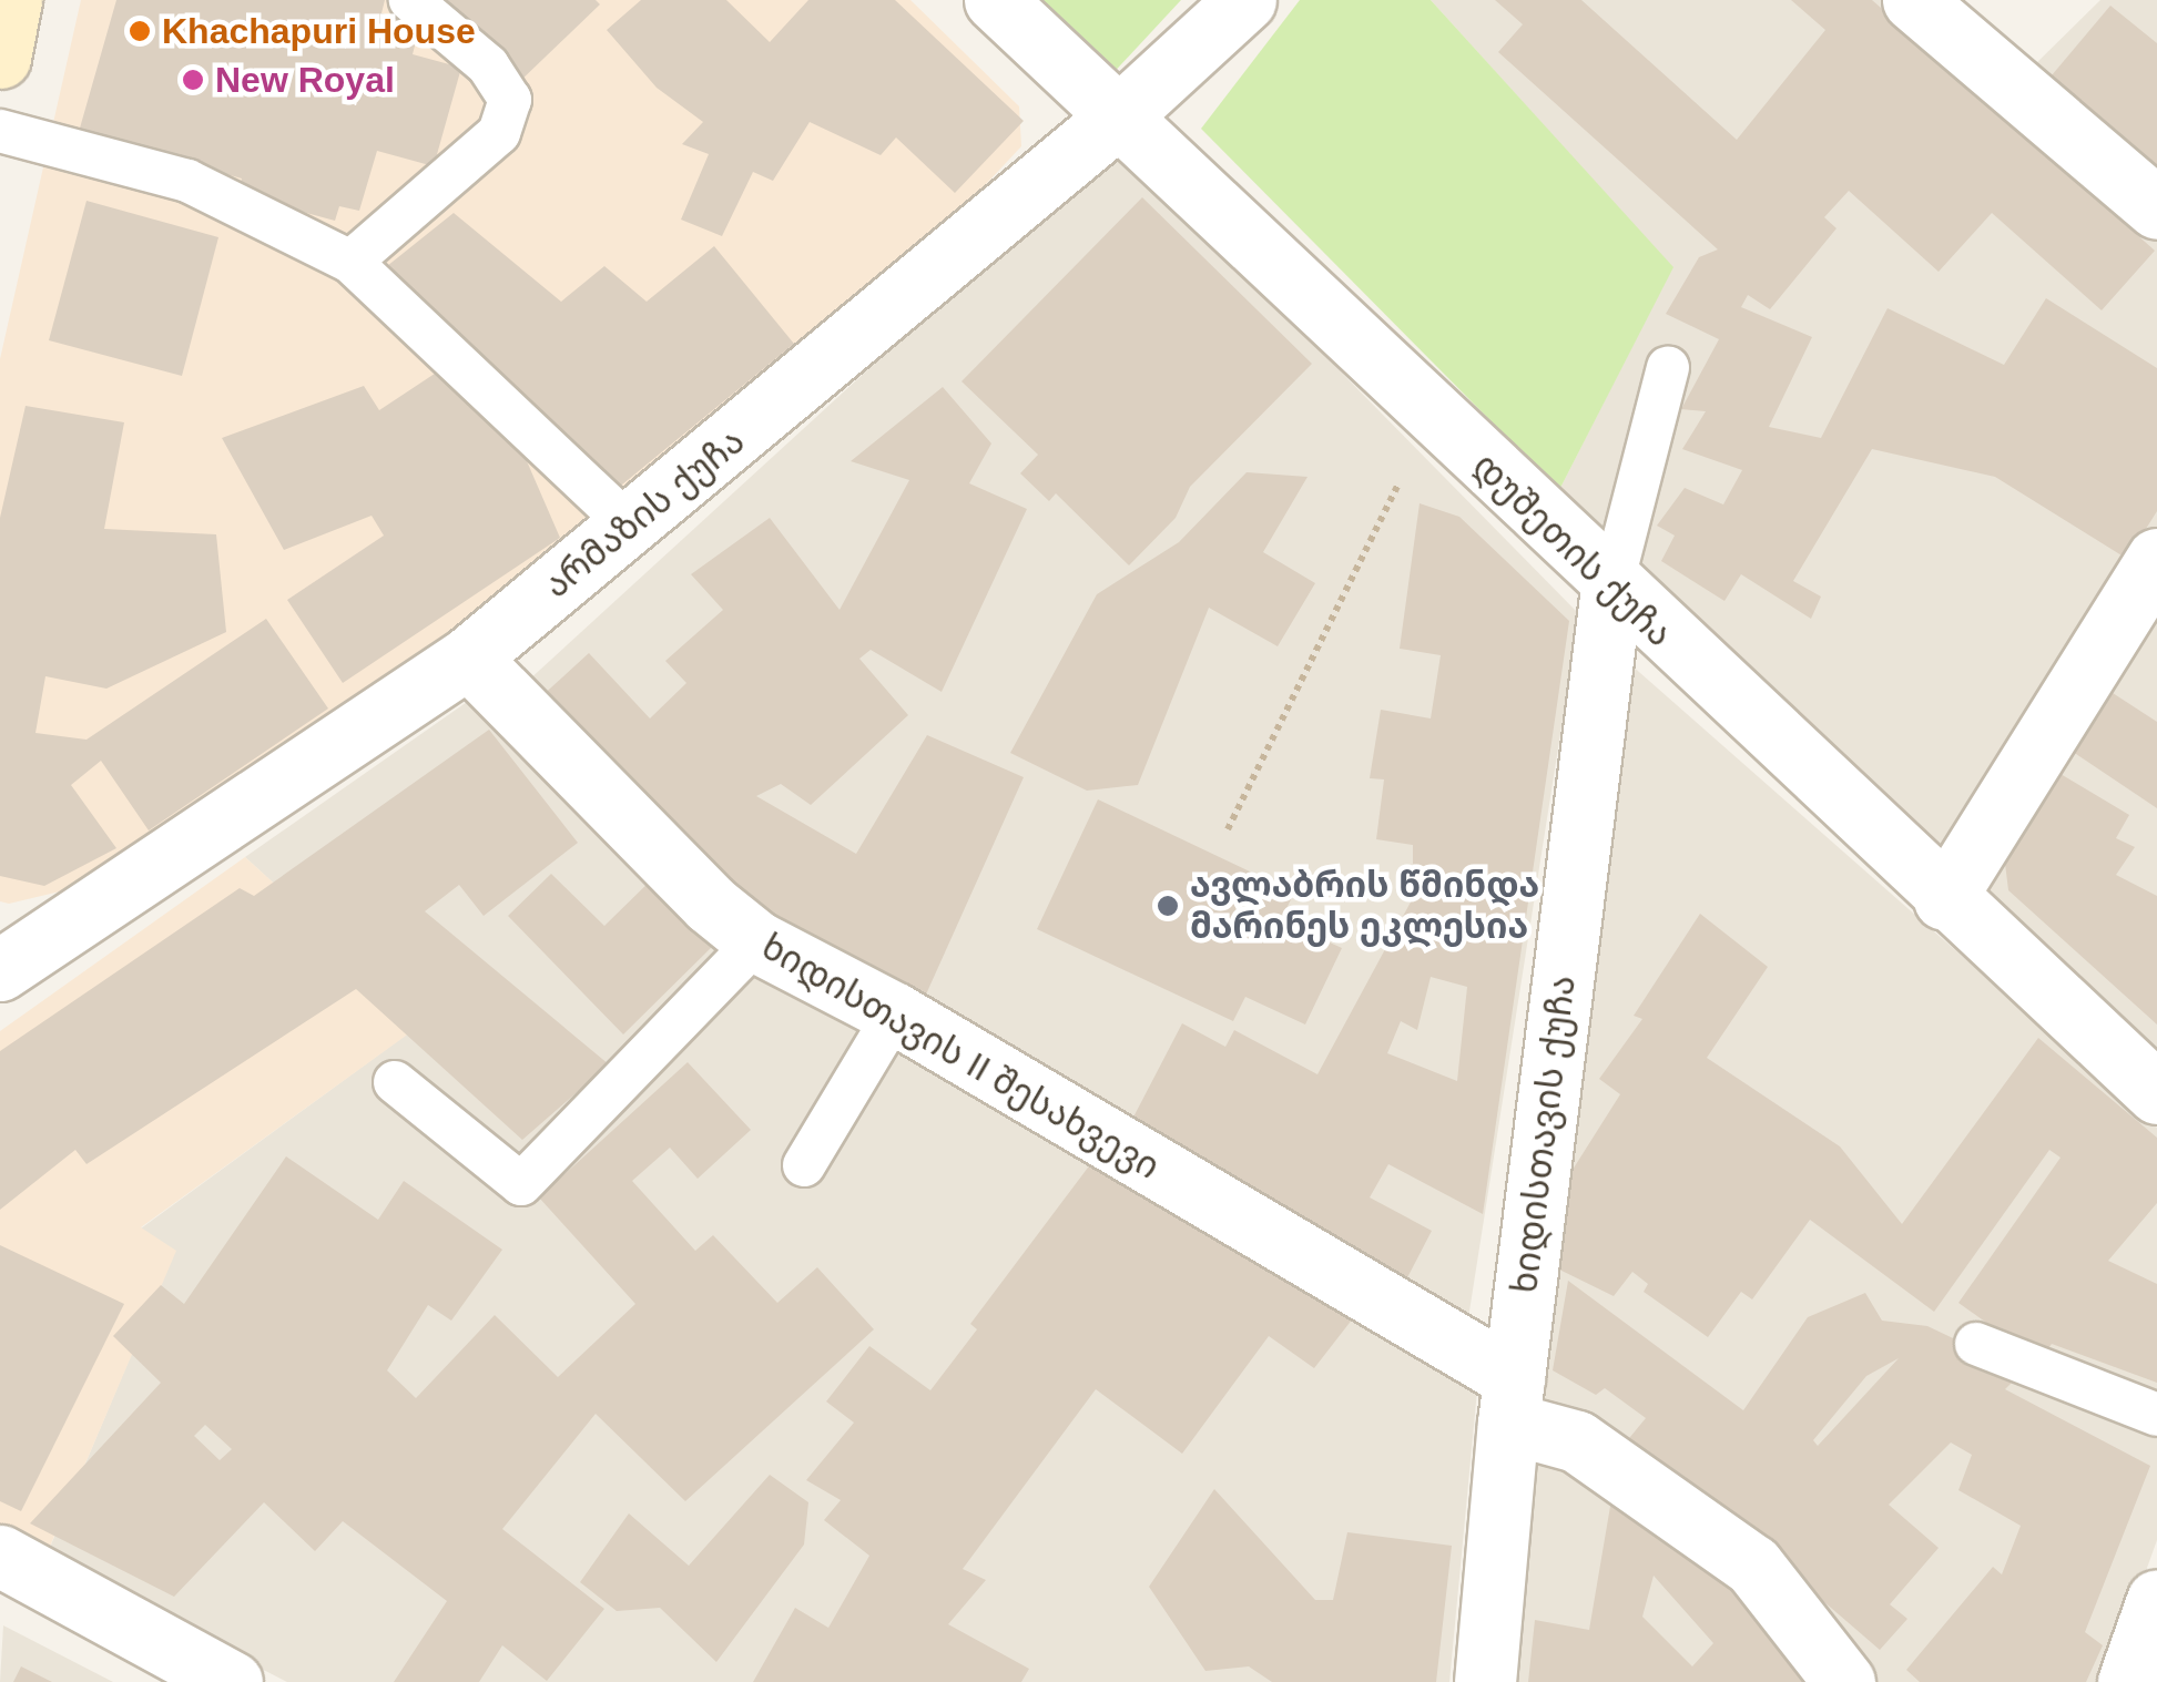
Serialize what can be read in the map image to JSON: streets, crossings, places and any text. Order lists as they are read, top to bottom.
{
  "streets": {
    "street": [
      "არმაზის ქუჩა",
      "დუშეთის ქუჩა",
      "ხიდისთავის II შესახვევი",
      "ხიდისთავის ქუჩა"
    ]
  },
  "crossings": [
    ["არმაზის ქუჩა", "დუშეთის ქუჩა"],
    ["არმაზის ქუჩა", "ხიდისთავის II შესახვევი"],
    ["დუშეთის ქუჩა", "ხიდისთავის ქუჩა"],
    ["ხიდისთავის II შესახვევი", "ხიდისთავის ქუჩა"]
  ],
  "places": ["Khachapuri House", "New Royal", "ავლაბრის წმინდა მარინეს ეკლესია"]
}
